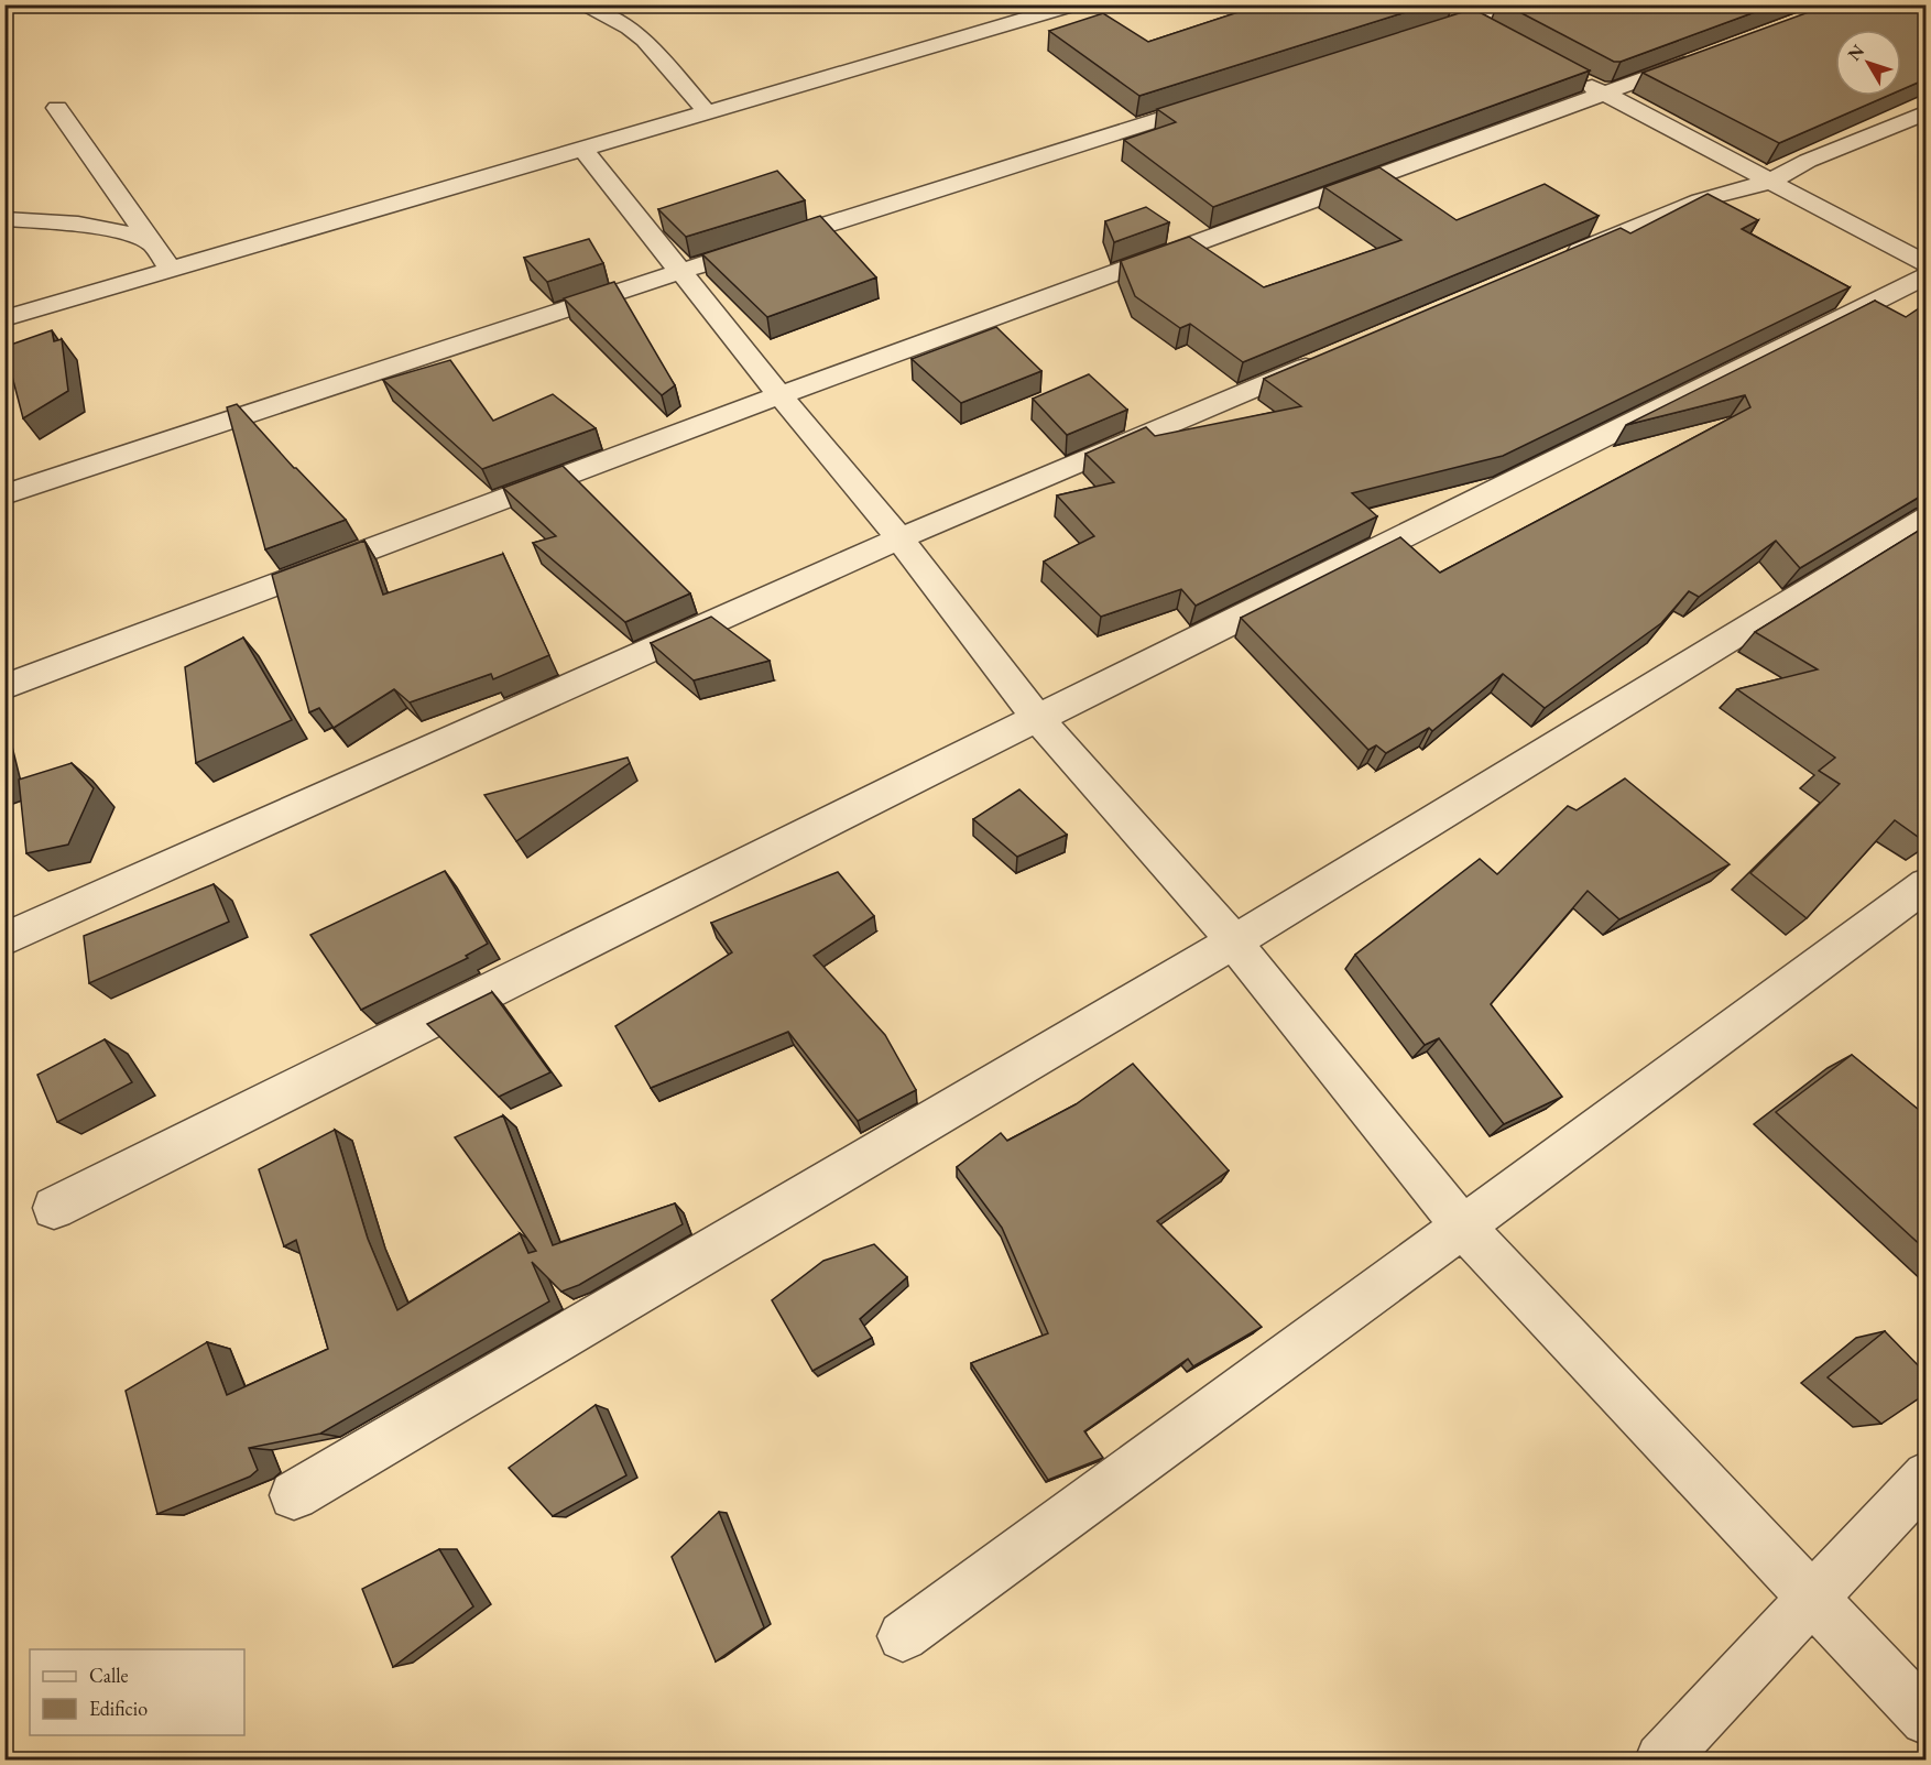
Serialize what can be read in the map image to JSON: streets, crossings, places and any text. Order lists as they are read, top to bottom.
{
  "legend": ["Calle", "Edificio"],
  "north": "top left"
}
